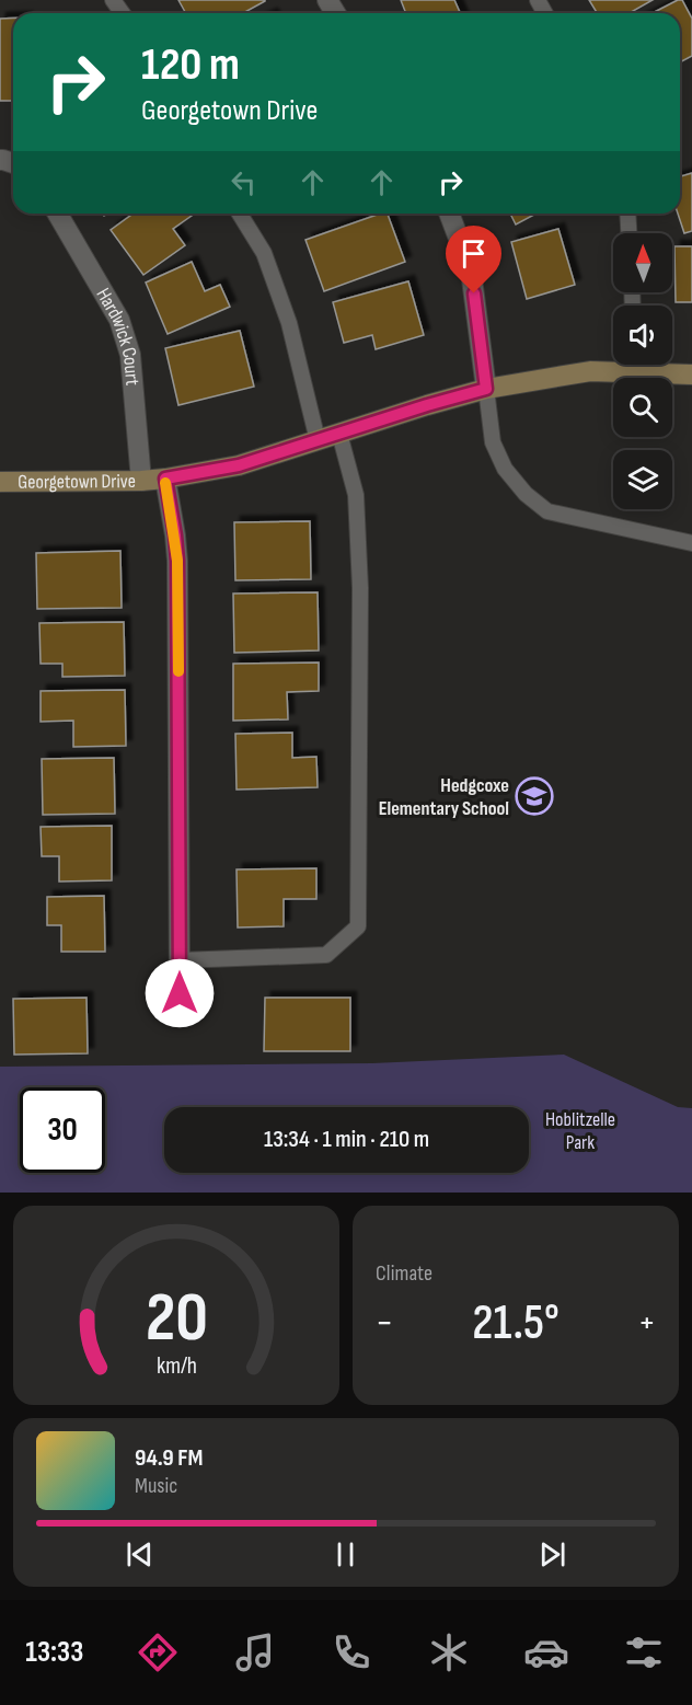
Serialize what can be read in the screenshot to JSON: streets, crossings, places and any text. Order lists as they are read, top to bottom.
{
  "streets": {
    "street": ["Hardwick Court", "Georgetown Drive"]
  },
  "crossings": [
    ["Hardwick Court", "Georgetown Drive"]
  ],
  "parks": ["Hoblitzelle Park"],
  "places": {
    "school or university": ["Hedgcoxe Elementary School"]
  },
  "north": "top",
  "page": {
    "turn": ["120 m", "Georgetown Drive"],
    "limit": "30",
    "trip": "13:34 · 1 min · 210 m",
    "tile": "Climate",
    "heat": ["−", "21.5°", "+"],
    "song": ["94.9 FM", "Music"],
    "tabs": "13:33",
    "gauge": ["20", "km/h"]
  }
}
